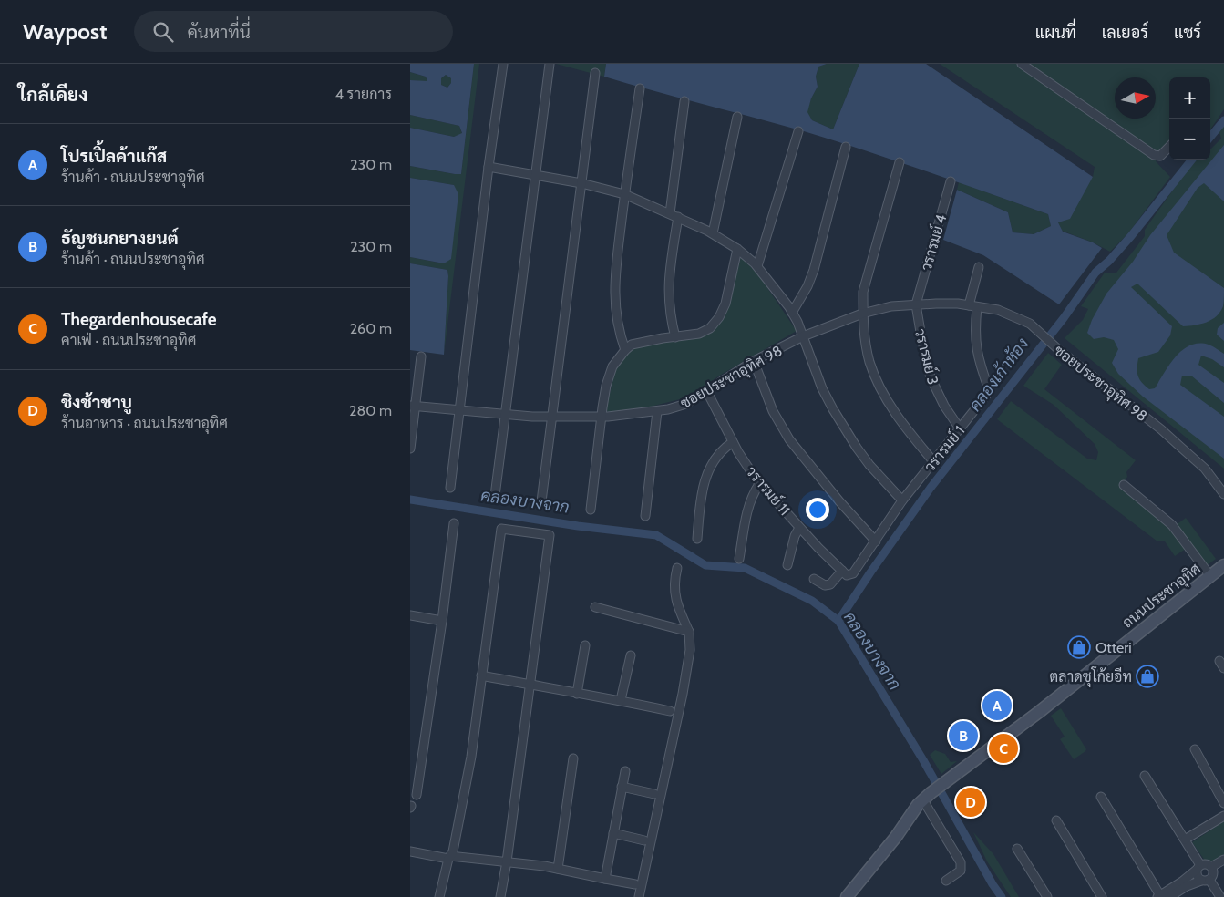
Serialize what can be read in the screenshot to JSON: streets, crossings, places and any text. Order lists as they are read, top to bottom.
{
  "streets": {
    "main road": ["ถนนประชาอุทิศ"],
    "street": [
      "วรารมย์ 4",
      "วรารมย์ 3",
      "ซอยประชาอุทิศ 98",
      "วรารมย์ 1",
      "วรารมย์ 11"
    ]
  },
  "crossings": [
    ["วรารมย์ 4", "วรารมย์ 3"],
    ["วรารมย์ 4", "ซอยประชาอุทิศ 98"],
    ["วรารมย์ 3", "ซอยประชาอุทิศ 98"],
    ["วรารมย์ 3", "วรารมย์ 1"],
    ["ซอยประชาอุทิศ 98", "วรารมย์ 1"],
    ["ซอยประชาอุทิศ 98", "วรารมย์ 11"],
    ["วรารมย์ 1", "วรารมย์ 11"]
  ],
  "water": ["คลองเก้าห้อง", "คลองบางจาก"],
  "places": {
    "shop": ["Otteri", "ตลาดซุโก้ยอีท"]
  },
  "north": "right",
  "page": {
    "header": "Waypost",
    "search": "ค้นหาที่นี่",
    "nav": ["แผนที่", "เลเยอร์", "แชร์"],
    "heading": ["ใกล้เคียง", "4 รายการ"],
    "map_buttons": ["+", "−"],
    "list": [
      {
        "mark": "A",
        "name": "โปรเปิ้ลค้าแก๊ส",
        "note": "ร้านค้า · ถนนประชาอุทิศ",
        "value": "230 m"
      },
      {
        "mark": "B",
        "name": "ธัญชนกยางยนต์",
        "note": "ร้านค้า · ถนนประชาอุทิศ",
        "value": "230 m"
      },
      {
        "mark": "C",
        "name": "Thegardenhousecafe",
        "note": "คาเฟ่ · ถนนประชาอุทิศ",
        "value": "260 m"
      },
      {
        "mark": "D",
        "name": "ชิงช้าชาบู",
        "note": "ร้านอาหาร · ถนนประชาอุทิศ",
        "value": "280 m"
      }
    ],
    "pins": [
      "A",
      "B",
      "C",
      "D"
    ]
  }
}
